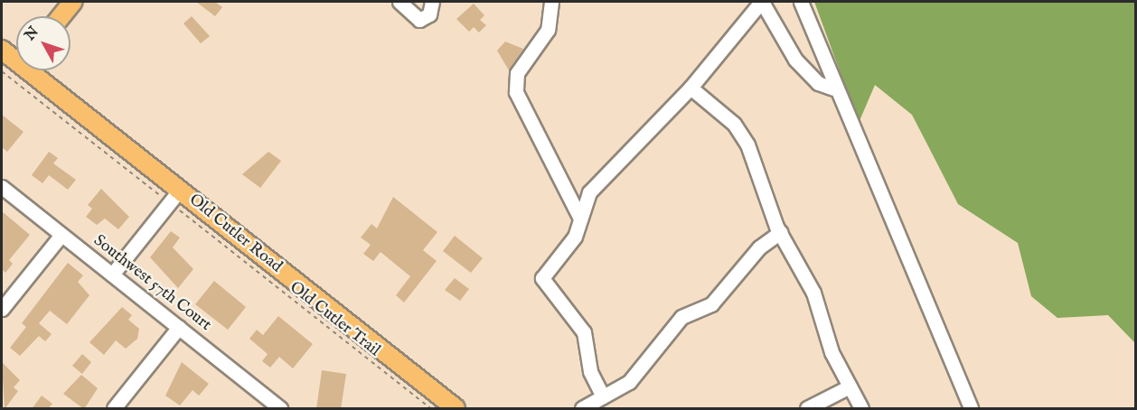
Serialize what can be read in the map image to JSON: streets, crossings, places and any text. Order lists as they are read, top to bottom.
{
  "streets": {
    "main road": ["Old Cutler Road"],
    "street": ["Southwest 57th Court"],
    "path": ["Old Cutler Trail"]
  },
  "crossings": [
    ["Old Cutler Road", "Old Cutler Trail"]
  ],
  "north": "top left"
}
